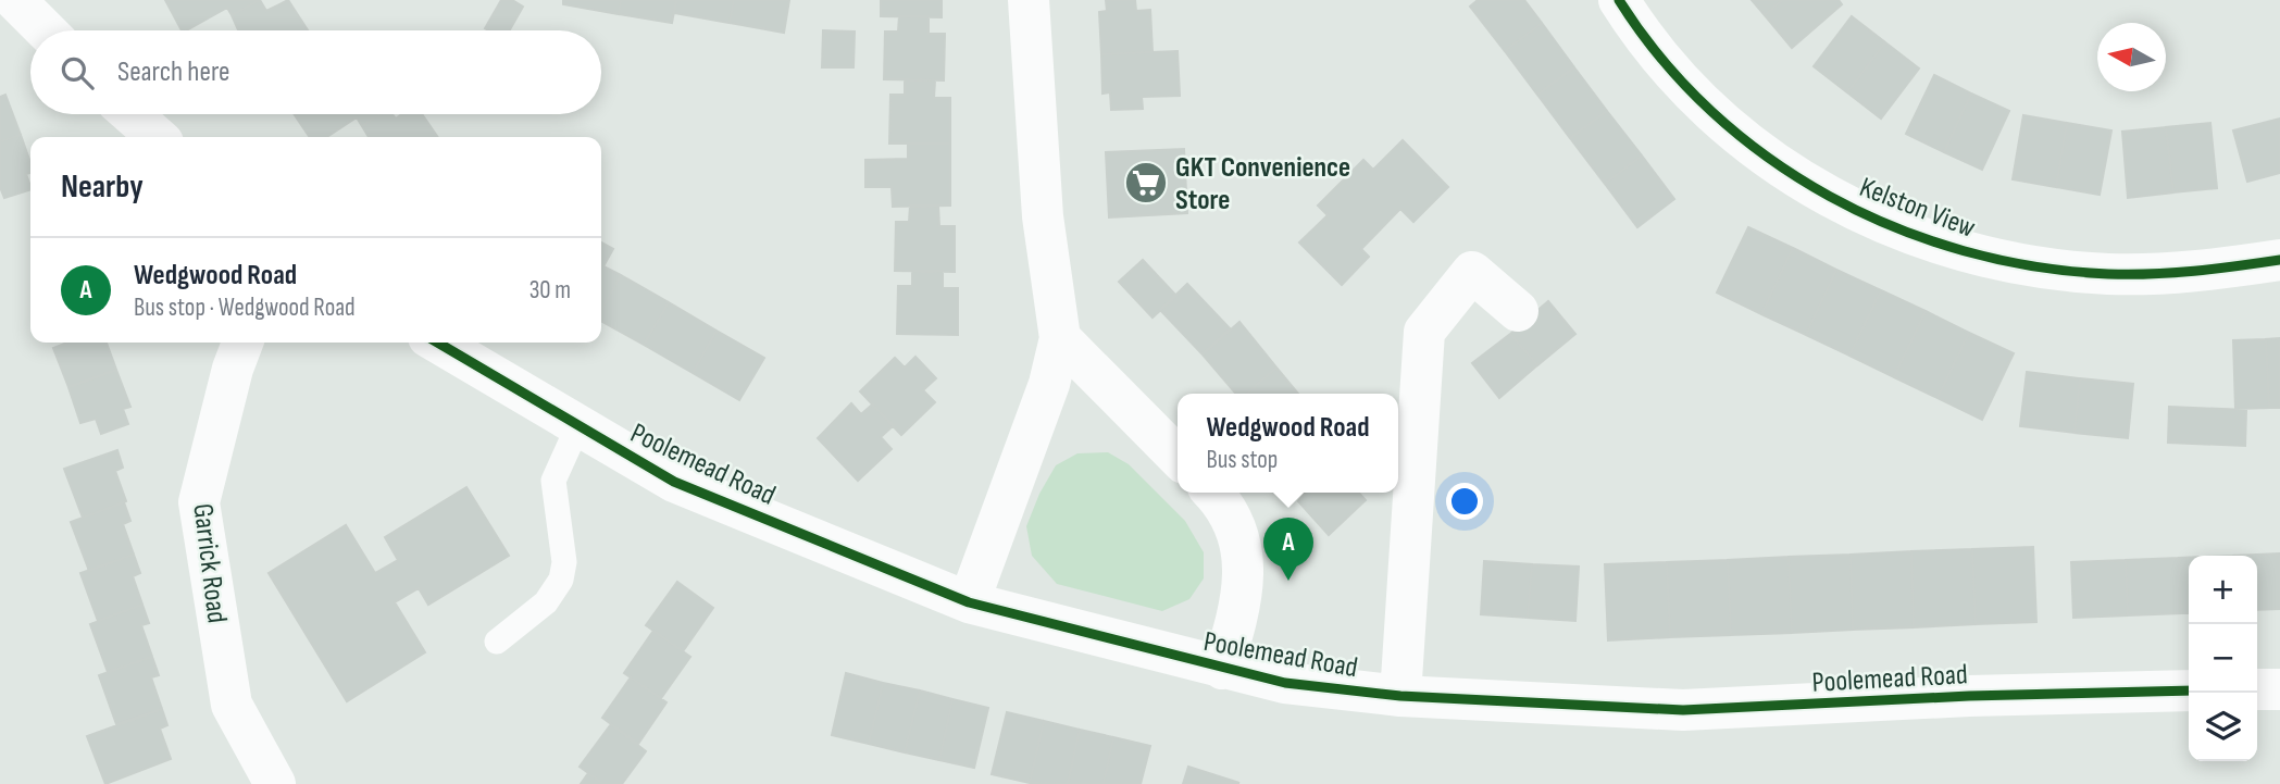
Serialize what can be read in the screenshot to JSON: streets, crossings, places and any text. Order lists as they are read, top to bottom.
{
  "streets": {
    "street": ["Kelston View", "Poolemead Road", "Garrick Road"]
  },
  "places": {
    "supermarket": ["GKT Convenience Store"]
  },
  "north": "left",
  "page": {
    "search": "Search here",
    "heading": "Nearby",
    "list": [
      {
        "mark": "A",
        "name": "Wedgwood Road",
        "note": "Bus stop · Wedgwood Road",
        "value": "30 m"
      }
    ],
    "popup": ["Wedgwood Road", "Bus stop"],
    "pins": "A",
    "map_buttons": ["+", "−"]
  }
}
